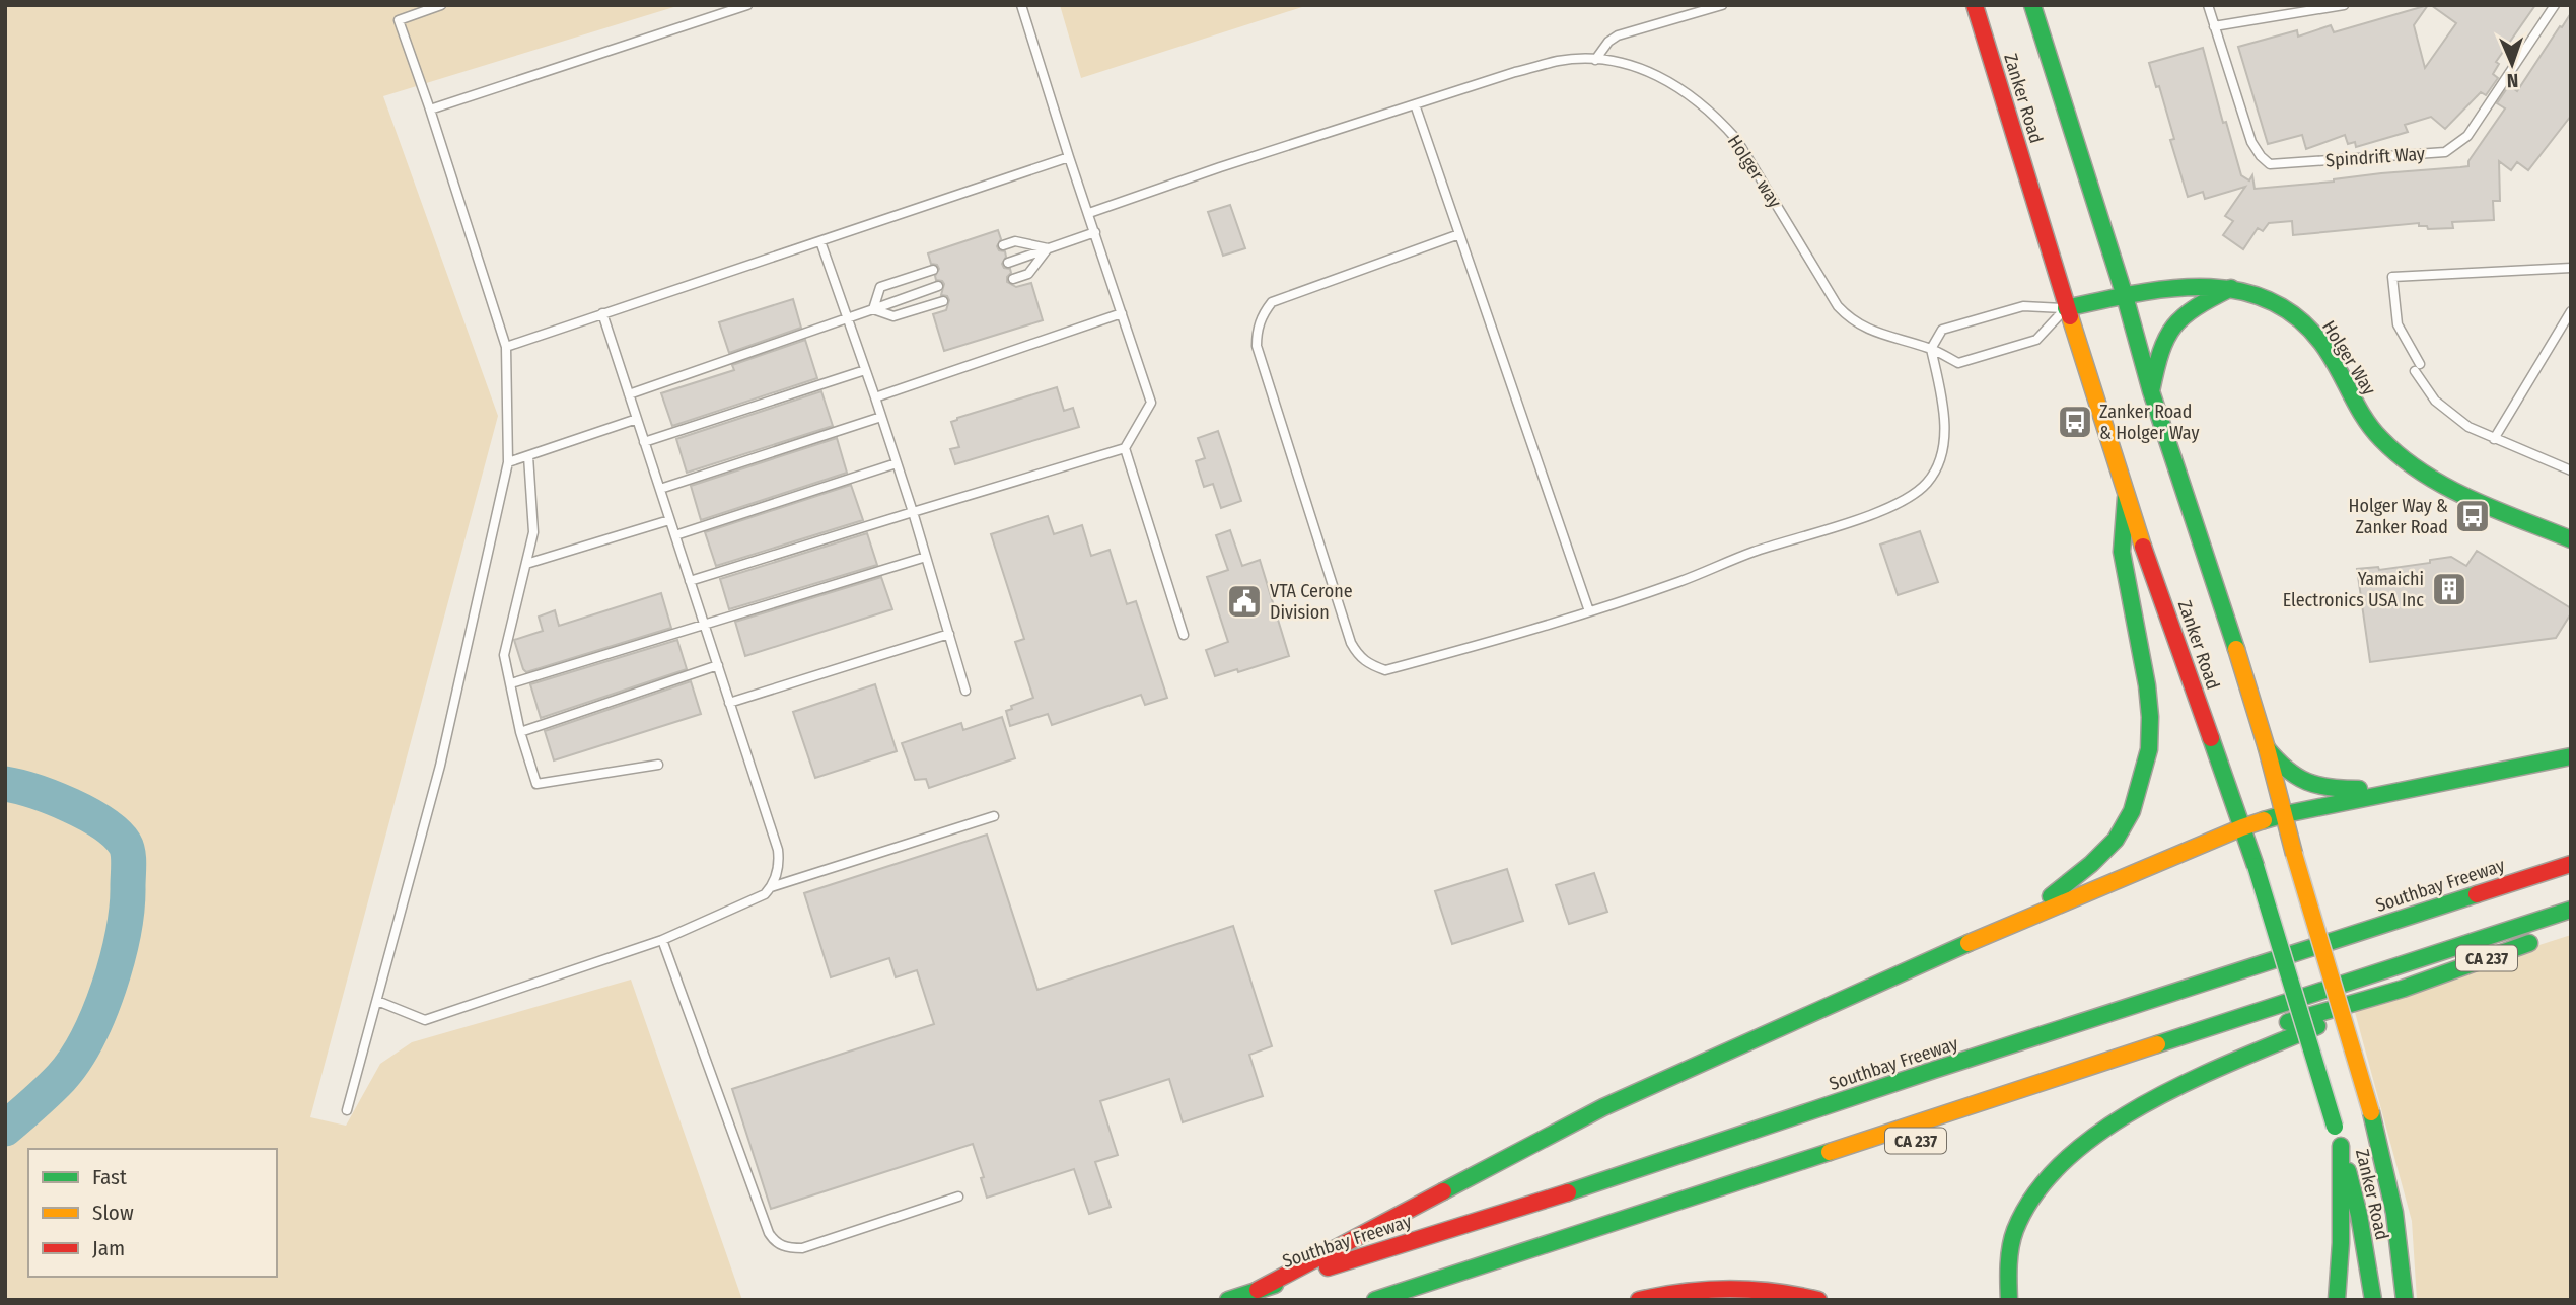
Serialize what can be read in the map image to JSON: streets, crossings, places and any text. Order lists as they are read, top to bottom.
{
  "streets": {
    "main road": [
      "Zanker Road",
      "Holger Way",
      "Southbay Freeway",
      "CA 237"
    ],
    "lane": ["Spindrift Way", "Holger way"]
  },
  "crossings": [
    ["Zanker Road", "Holger Way"],
    ["Holger way", "Holger Way"]
  ],
  "places": {
    "bus stop": ["Zanker Road & Holger Way", "Holger Way & Zanker Road"],
    "building": ["Yamaichi Electronics USA Inc"],
    "public building": ["VTA Cerone Division"]
  },
  "legend": ["Fast", "Slow", "Jam"],
  "north": "bottom"
}
